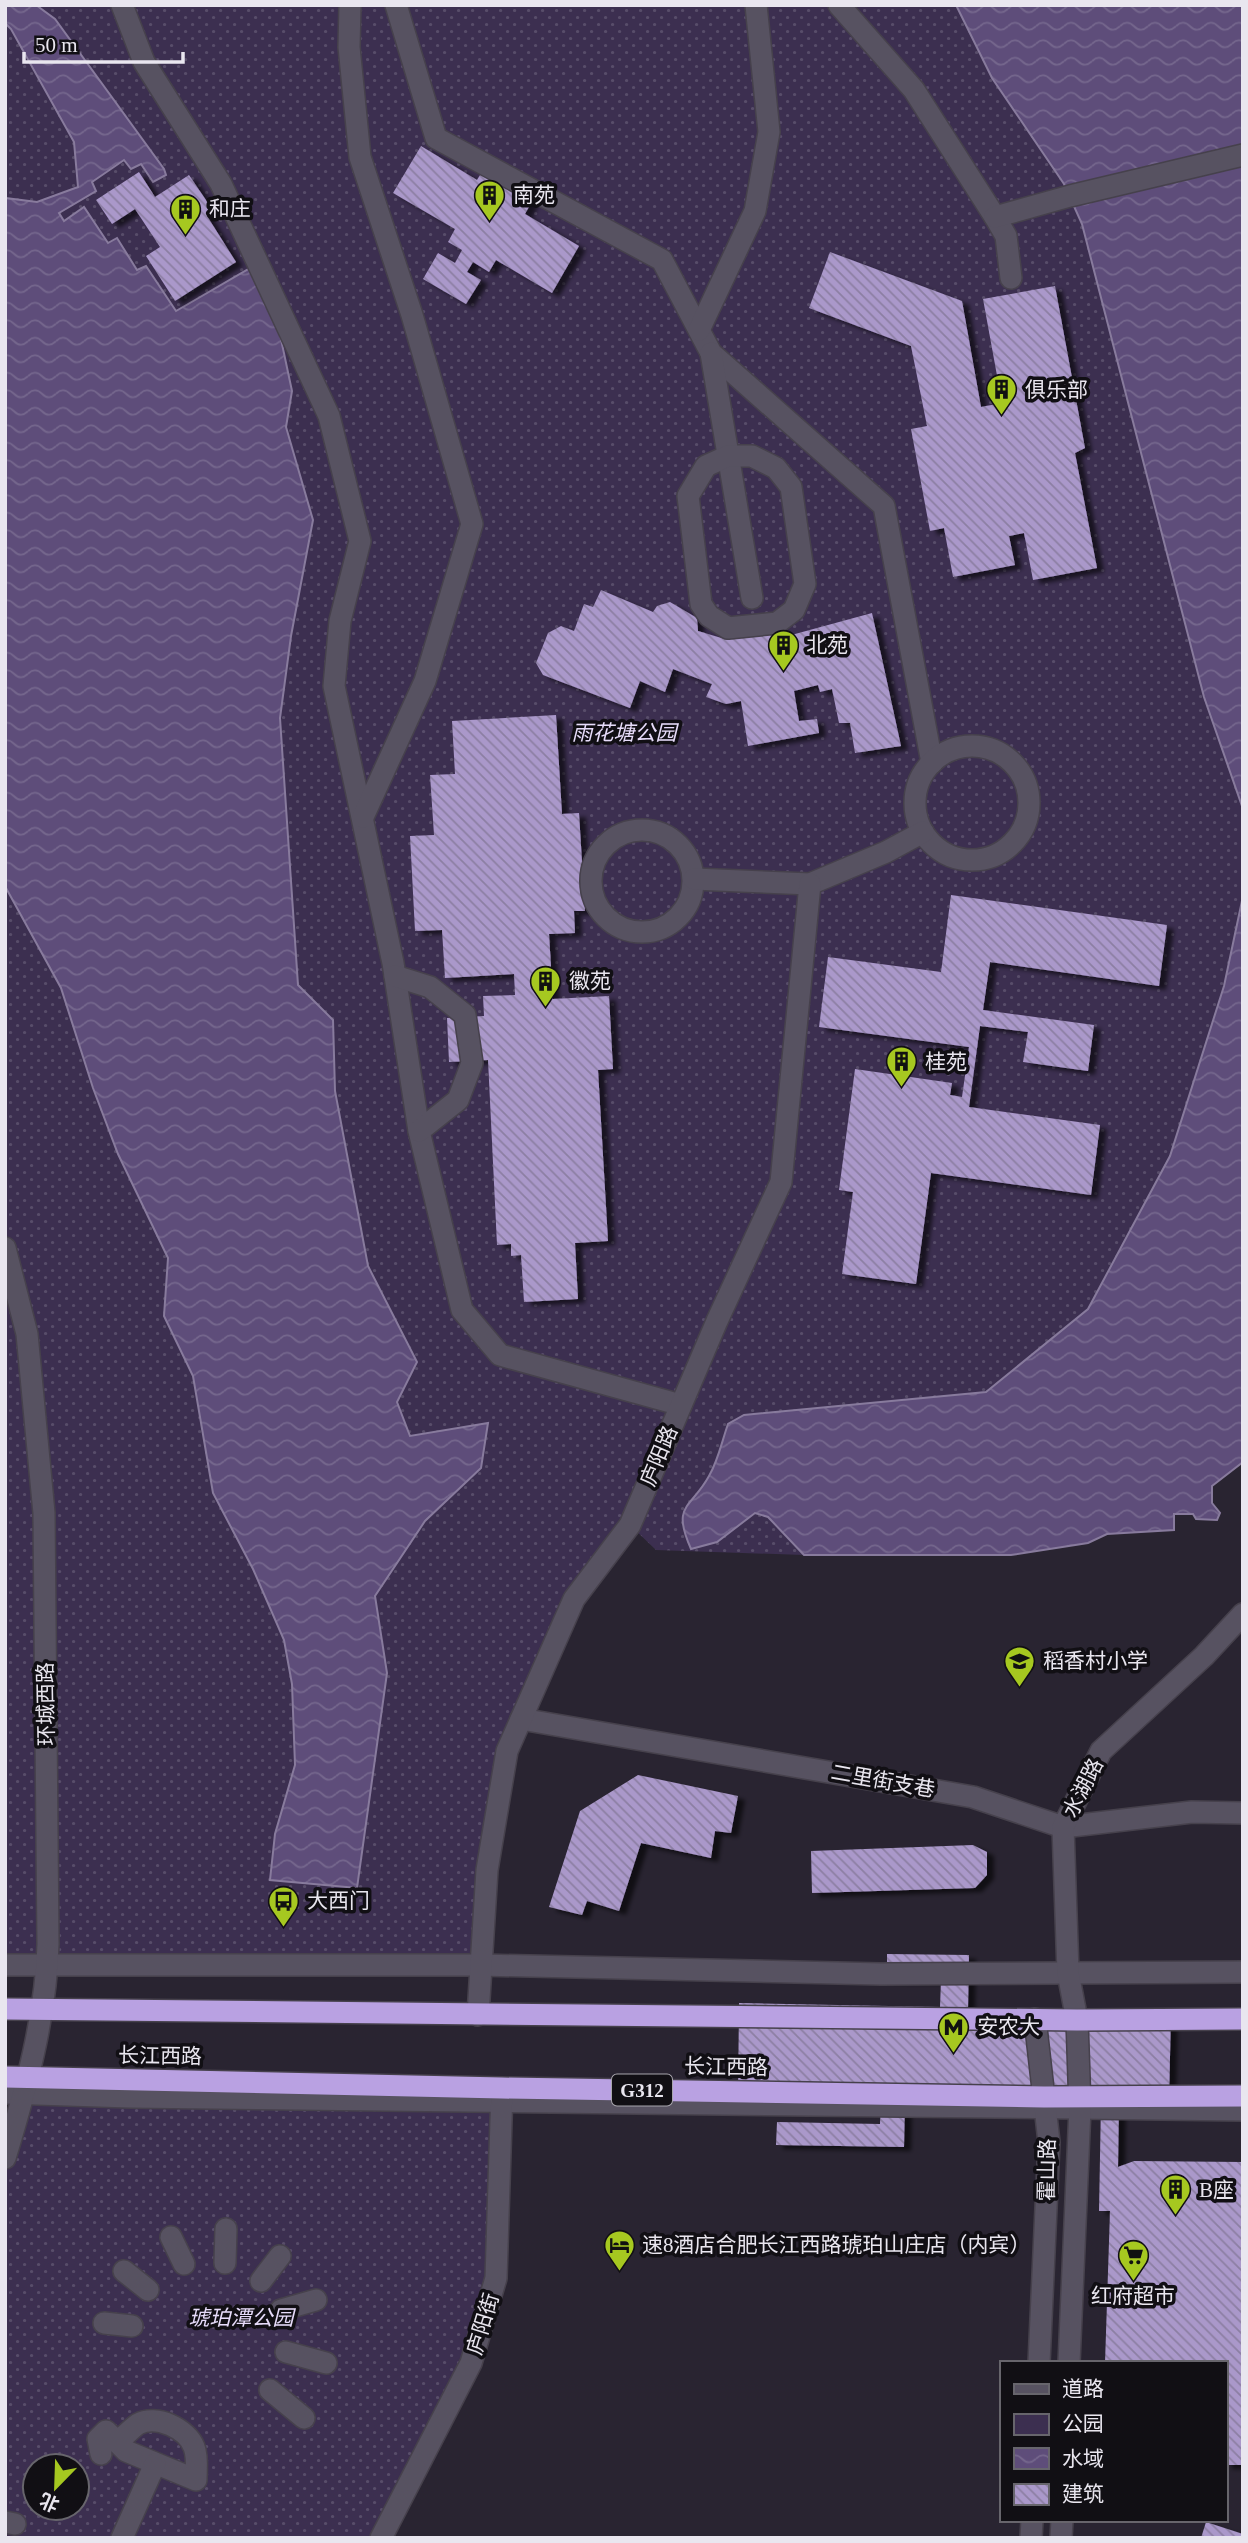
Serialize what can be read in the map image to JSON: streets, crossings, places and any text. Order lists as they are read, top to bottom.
{
  "streets": {
    "highway": ["长江西路", "G312"],
    "street": [
      "庐阳路",
      "环城西路",
      "二里街支巷",
      "水湖路",
      "霍山路",
      "庐阳街"
    ]
  },
  "crossings": [
    ["庐阳路", "二里街支巷"],
    ["环城西路", "长江西路"],
    ["环城西路", "G312"],
    ["二里街支巷", "水湖路"],
    ["水湖路", "霍山路"],
    ["长江西路", "G312"],
    ["长江西路", "霍山路"],
    ["长江西路", "庐阳街"]
  ],
  "parks": ["雨花塘公园", "琥珀潭公园"],
  "places": {
    "building": [
      "南苑",
      "和庄",
      "俱乐部",
      "北苑",
      "徽苑",
      "桂苑",
      "B座"
    ],
    "school or university": ["稻香村小学"],
    "bus stop": ["大西门"],
    "metro station": ["安农大"],
    "hotel": ["速8酒店合肥长江西路琥珀山庄店（内宾）"],
    "supermarket": ["红府超市"]
  },
  "legend": [
    "道路",
    "公园",
    "水域",
    "建筑"
  ],
  "scale_bar": "50 m",
  "north": "bottom left"
}
